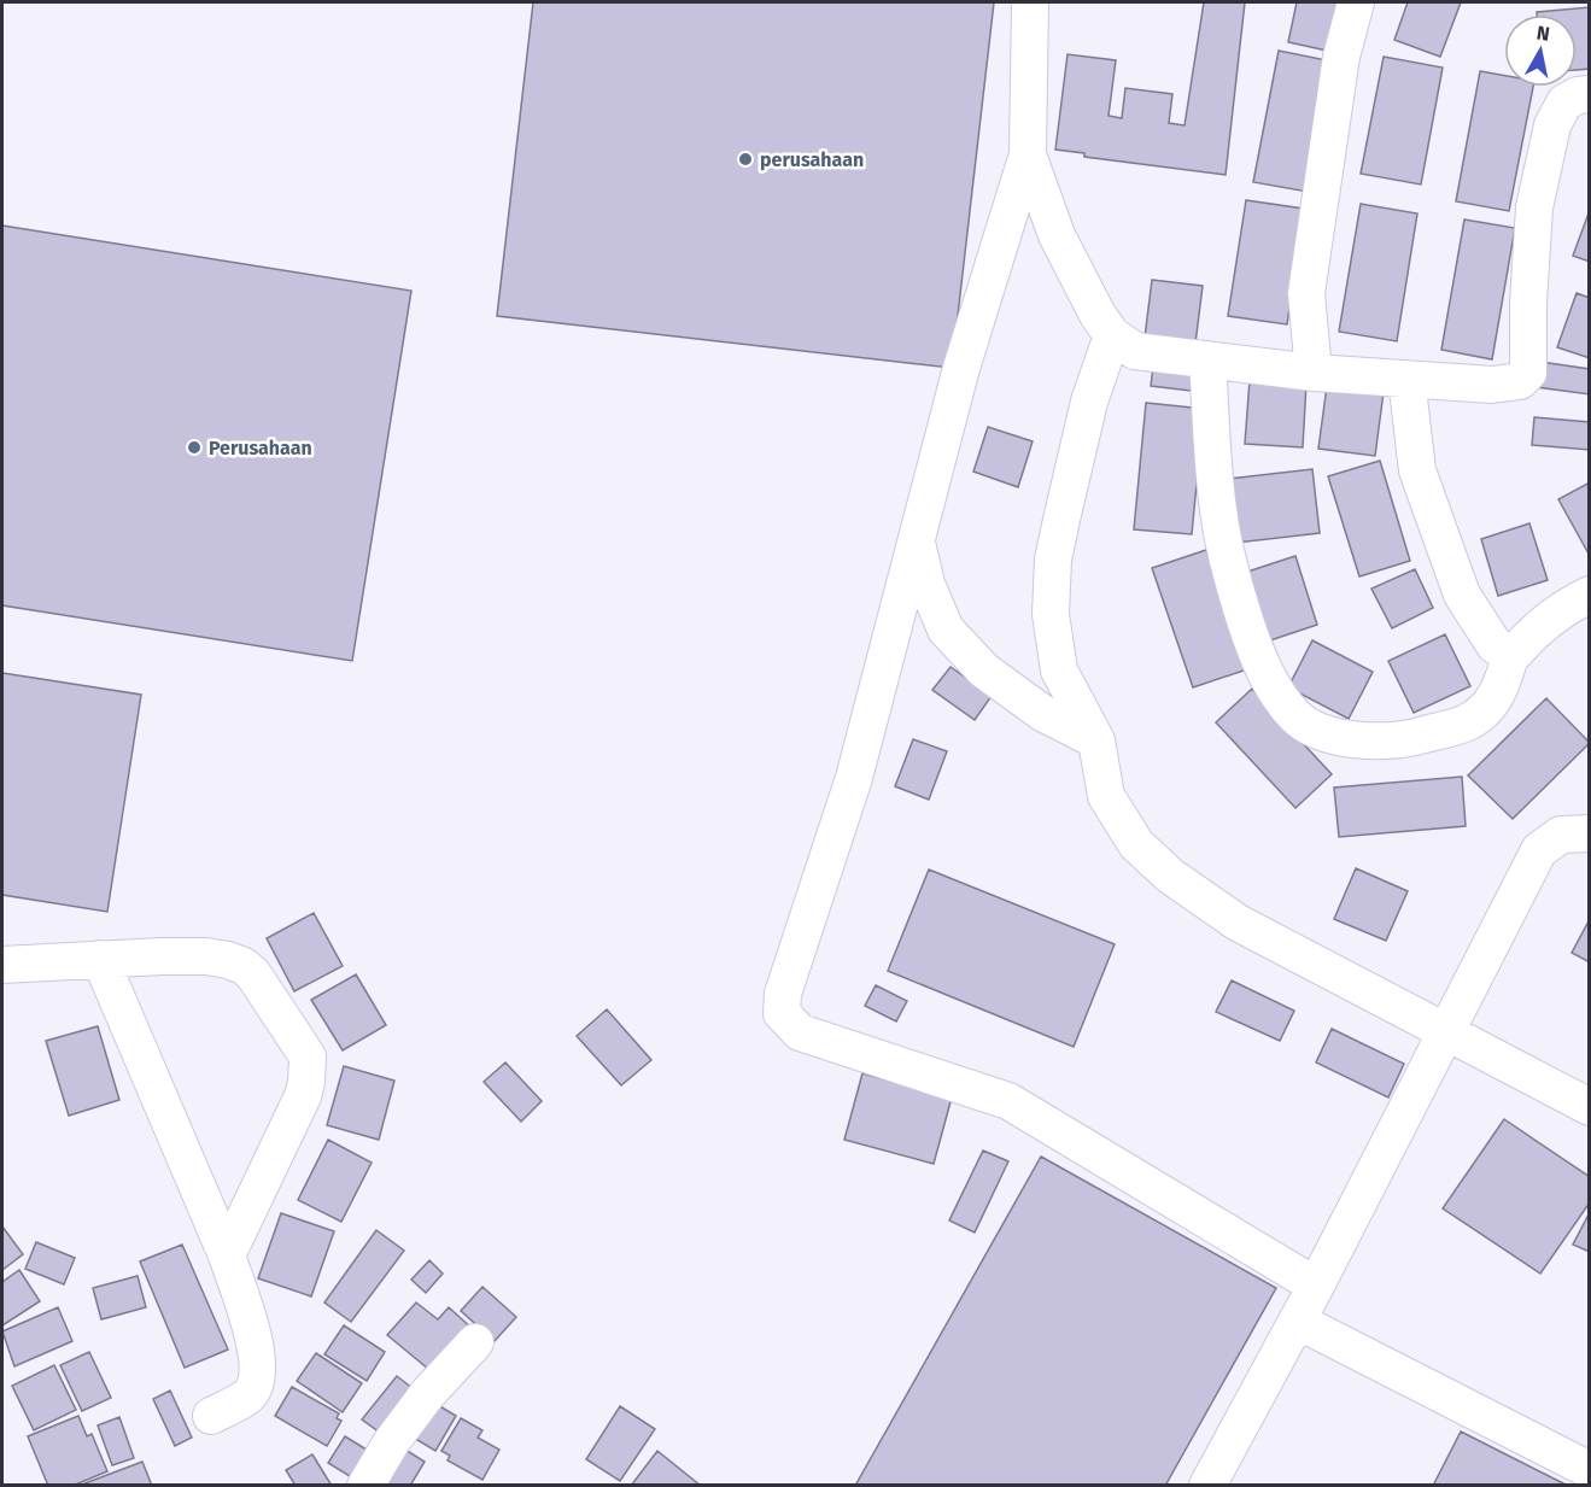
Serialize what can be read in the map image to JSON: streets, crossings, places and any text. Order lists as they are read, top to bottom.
{
  "places": ["perusahaan", "Perusahaan"],
  "north": "top"
}
